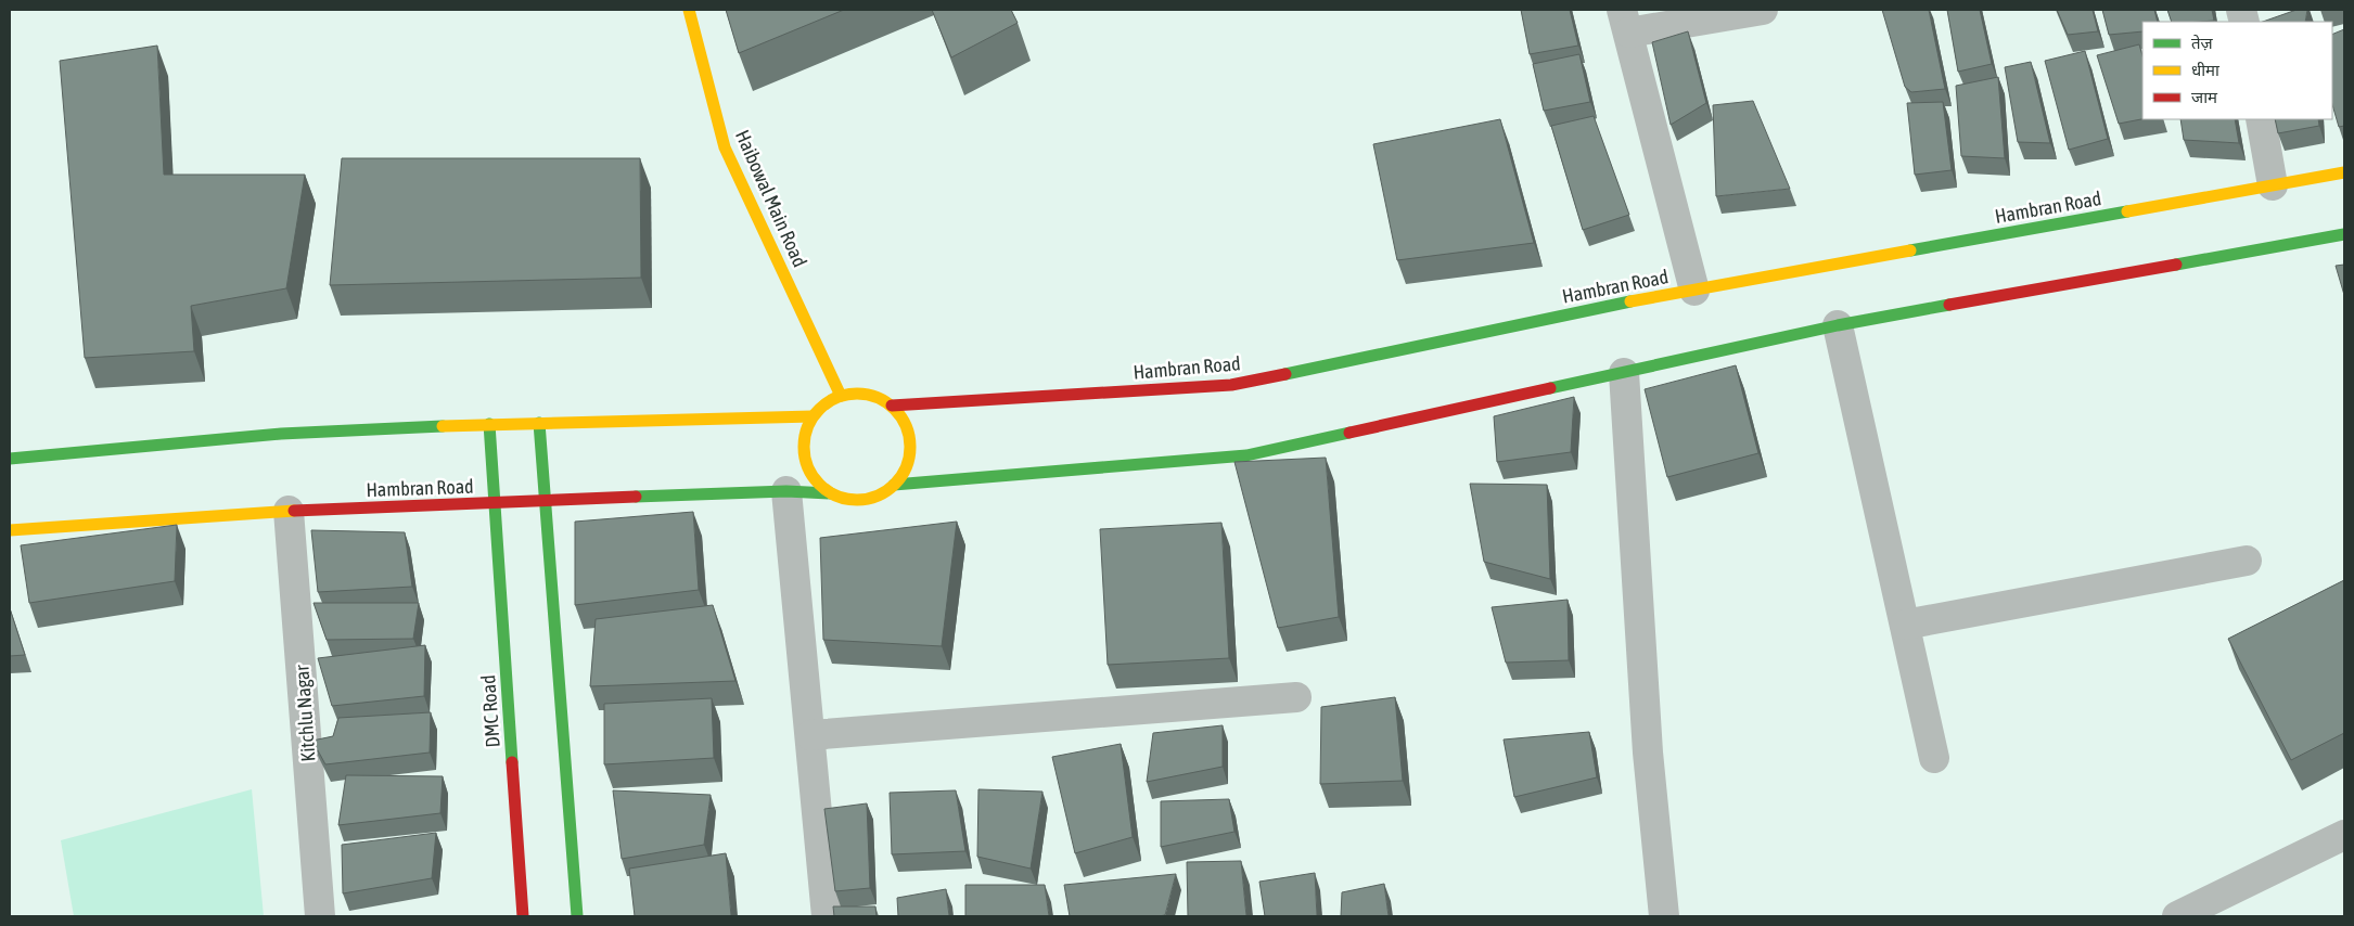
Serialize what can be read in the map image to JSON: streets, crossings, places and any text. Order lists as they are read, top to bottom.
{
  "streets": {
    "main road": ["Haibowal Main Road", "Hambran Road", "DMC Road"],
    "street": ["Kitchlu Nagar"]
  },
  "crossings": [
    ["Haibowal Main Road", "Hambran Road"],
    ["Hambran Road", "DMC Road"],
    ["Hambran Road", "Kitchlu Nagar"]
  ],
  "legend": ["तेज़", "धीमा", "जाम"]
}
